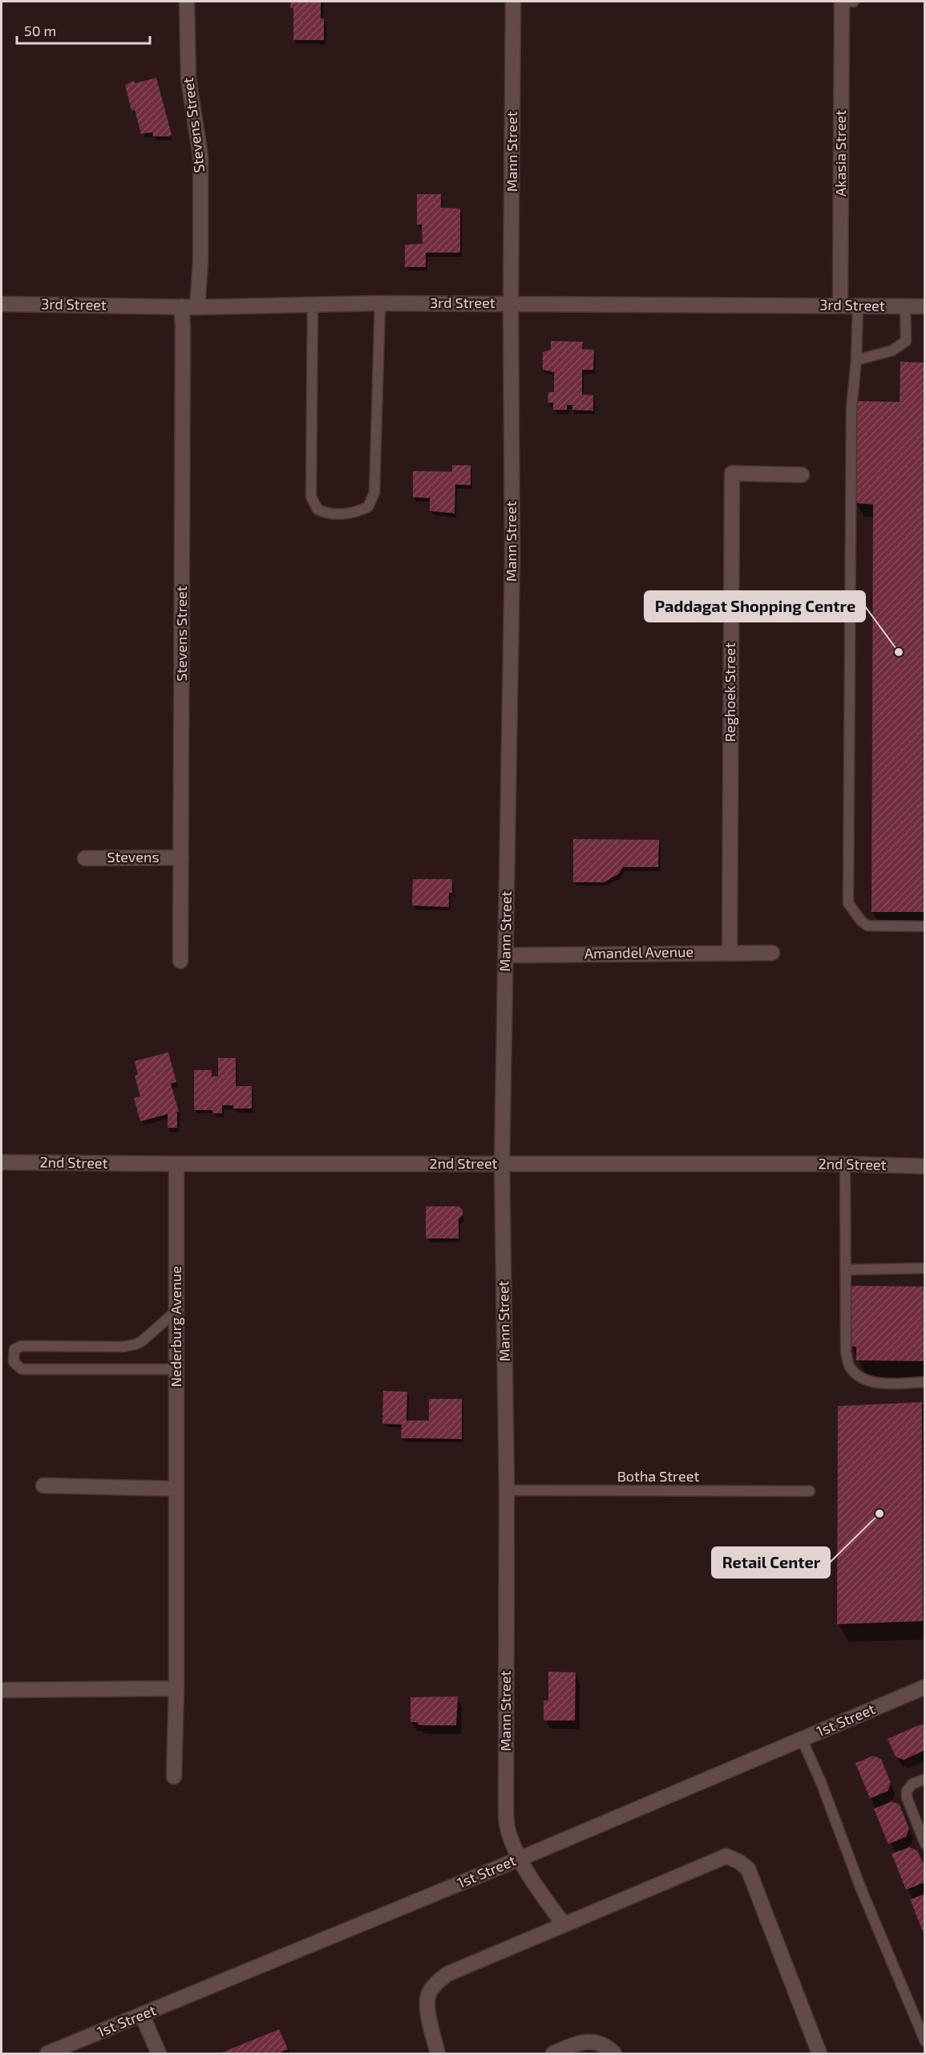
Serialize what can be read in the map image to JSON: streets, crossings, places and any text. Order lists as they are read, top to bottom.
{
  "streets": {
    "street": [
      "Stevens Street",
      "Mann Street",
      "Akasia Street",
      "3rd Street",
      "Reghoek Street",
      "Stevens",
      "Amandel Avenue",
      "2nd Street",
      "Nederburg Avenue",
      "1st Street"
    ],
    "lane": ["Botha Street"]
  },
  "crossings": [
    ["Stevens Street", "3rd Street"],
    ["Stevens Street", "Stevens"],
    ["Mann Street", "3rd Street"],
    ["Mann Street", "Amandel Avenue"],
    ["Mann Street", "2nd Street"],
    ["Mann Street", "Botha Street"],
    ["Mann Street", "1st Street"],
    ["Akasia Street", "3rd Street"],
    ["Reghoek Street", "Amandel Avenue"],
    ["2nd Street", "Nederburg Avenue"]
  ],
  "places": ["Paddagat Shopping Centre", "Retail Center"],
  "scale_bar": "50 m"
}
